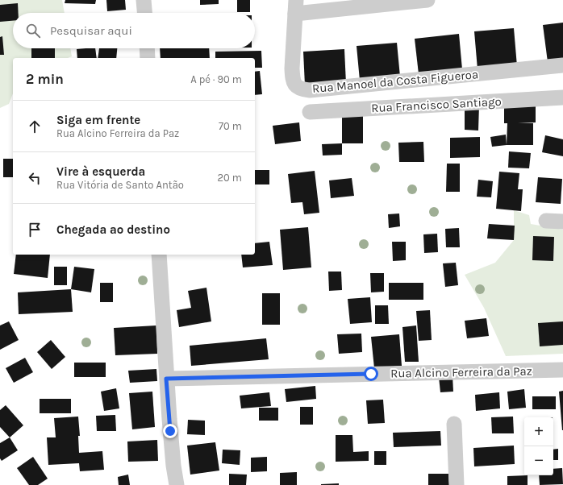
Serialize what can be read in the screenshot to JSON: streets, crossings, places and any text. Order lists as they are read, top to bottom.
{
  "streets": {
    "street": ["Rua Manoel da Costa Figueroa", "Rua Francisco Santiago", "Rua Alcino Ferreira da Paz"]
  },
  "page": {
    "search": "Pesquisar aqui",
    "heading": ["2 min", "A pé · 90 m"],
    "list": [
      ["Siga em frente", "Rua Alcino Ferreira da Paz", "70 m"],
      ["Vire à esquerda", "Rua Vitória de Santo Antão", "20 m"],
      "Chegada ao destino"
    ],
    "map_buttons": ["+", "−"]
  }
}
